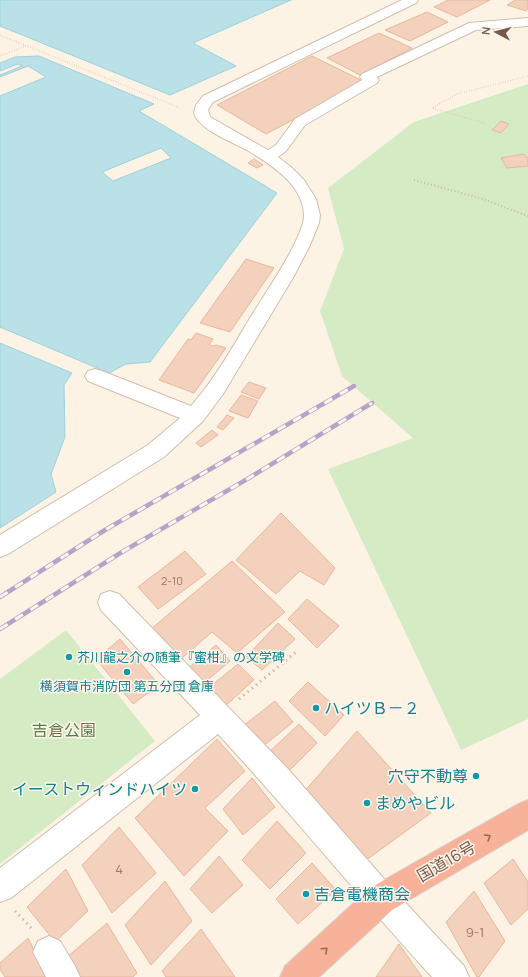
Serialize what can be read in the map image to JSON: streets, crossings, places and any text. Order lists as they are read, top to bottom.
{
  "streets": {
    "highway": ["国道16号"]
  },
  "one_way": ["国道16号"],
  "parks": ["吉倉公園"],
  "places": [
    "芥川龍之介の随筆『蜜柑』の文学碑",
    "横須賀市消防団 第五分団 倉庫",
    "ハイツＢ－２",
    "穴守不動尊",
    "イーストウィンドハイツ",
    "まめやビル",
    "吉倉電機商会"
  ],
  "house_numbers": ["2-10", "4", "9-1"],
  "north": "left"
}
